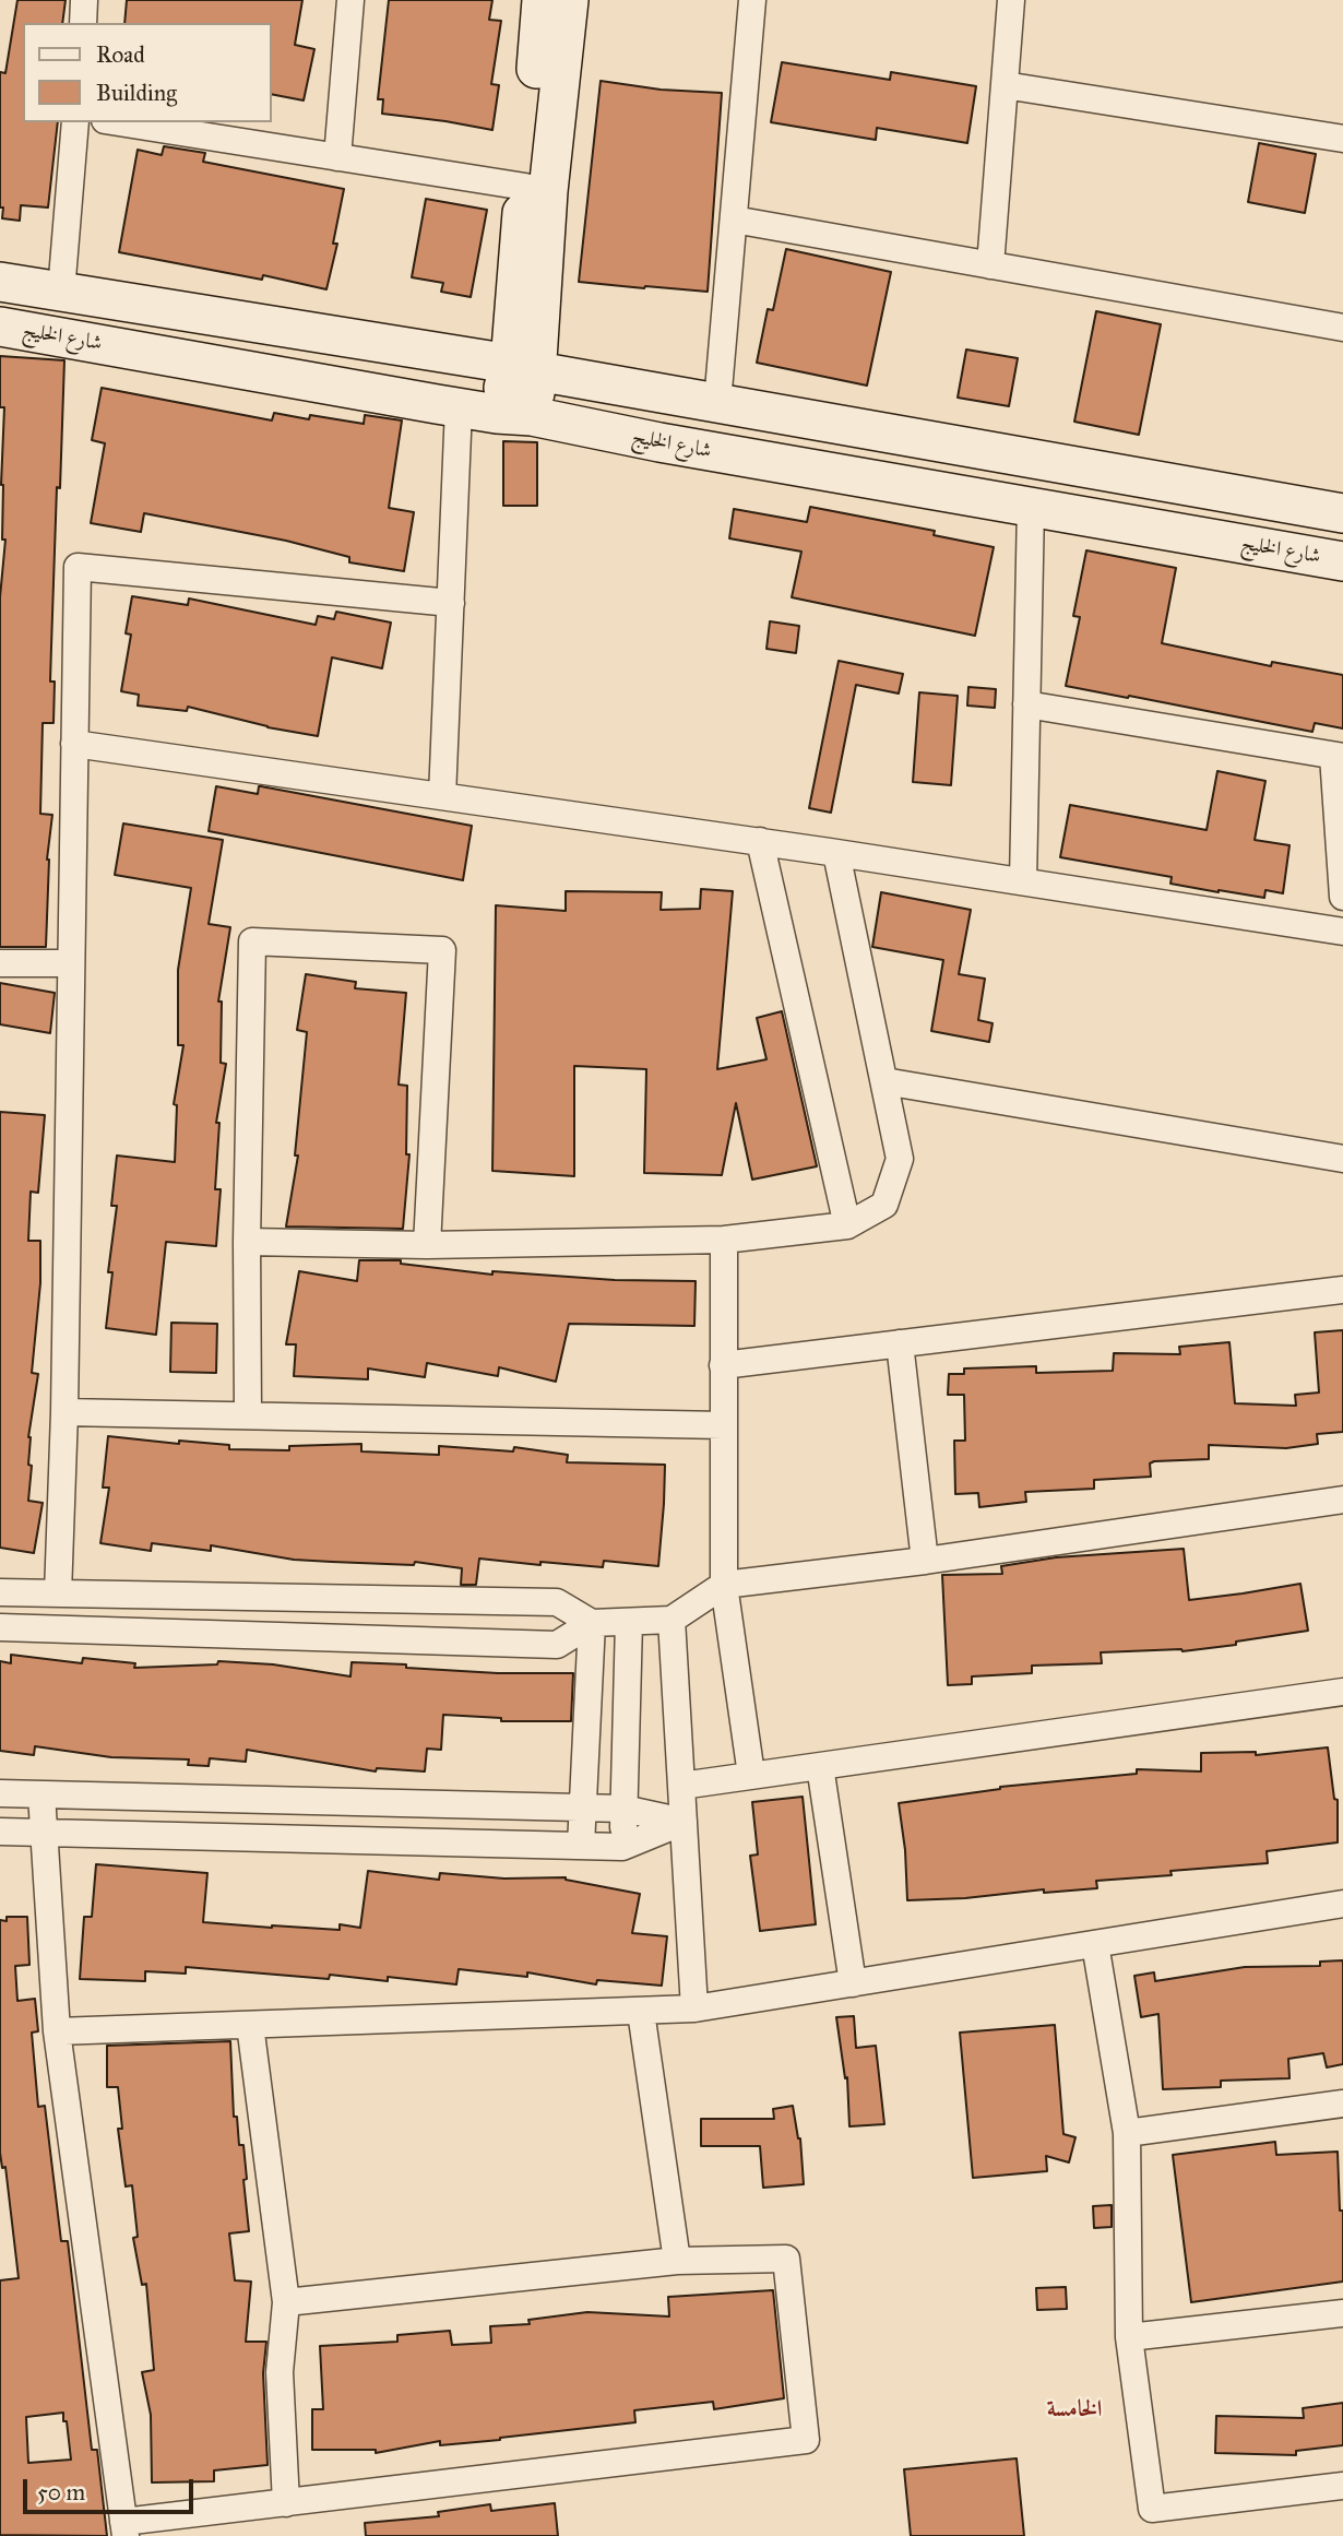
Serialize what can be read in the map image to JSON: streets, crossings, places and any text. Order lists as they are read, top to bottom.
{
  "streets": {
    "street": ["شارع الخليج"]
  },
  "districts": ["الخامسة"],
  "legend": ["Road", "Building"],
  "scale_bar": "50 m"
}
